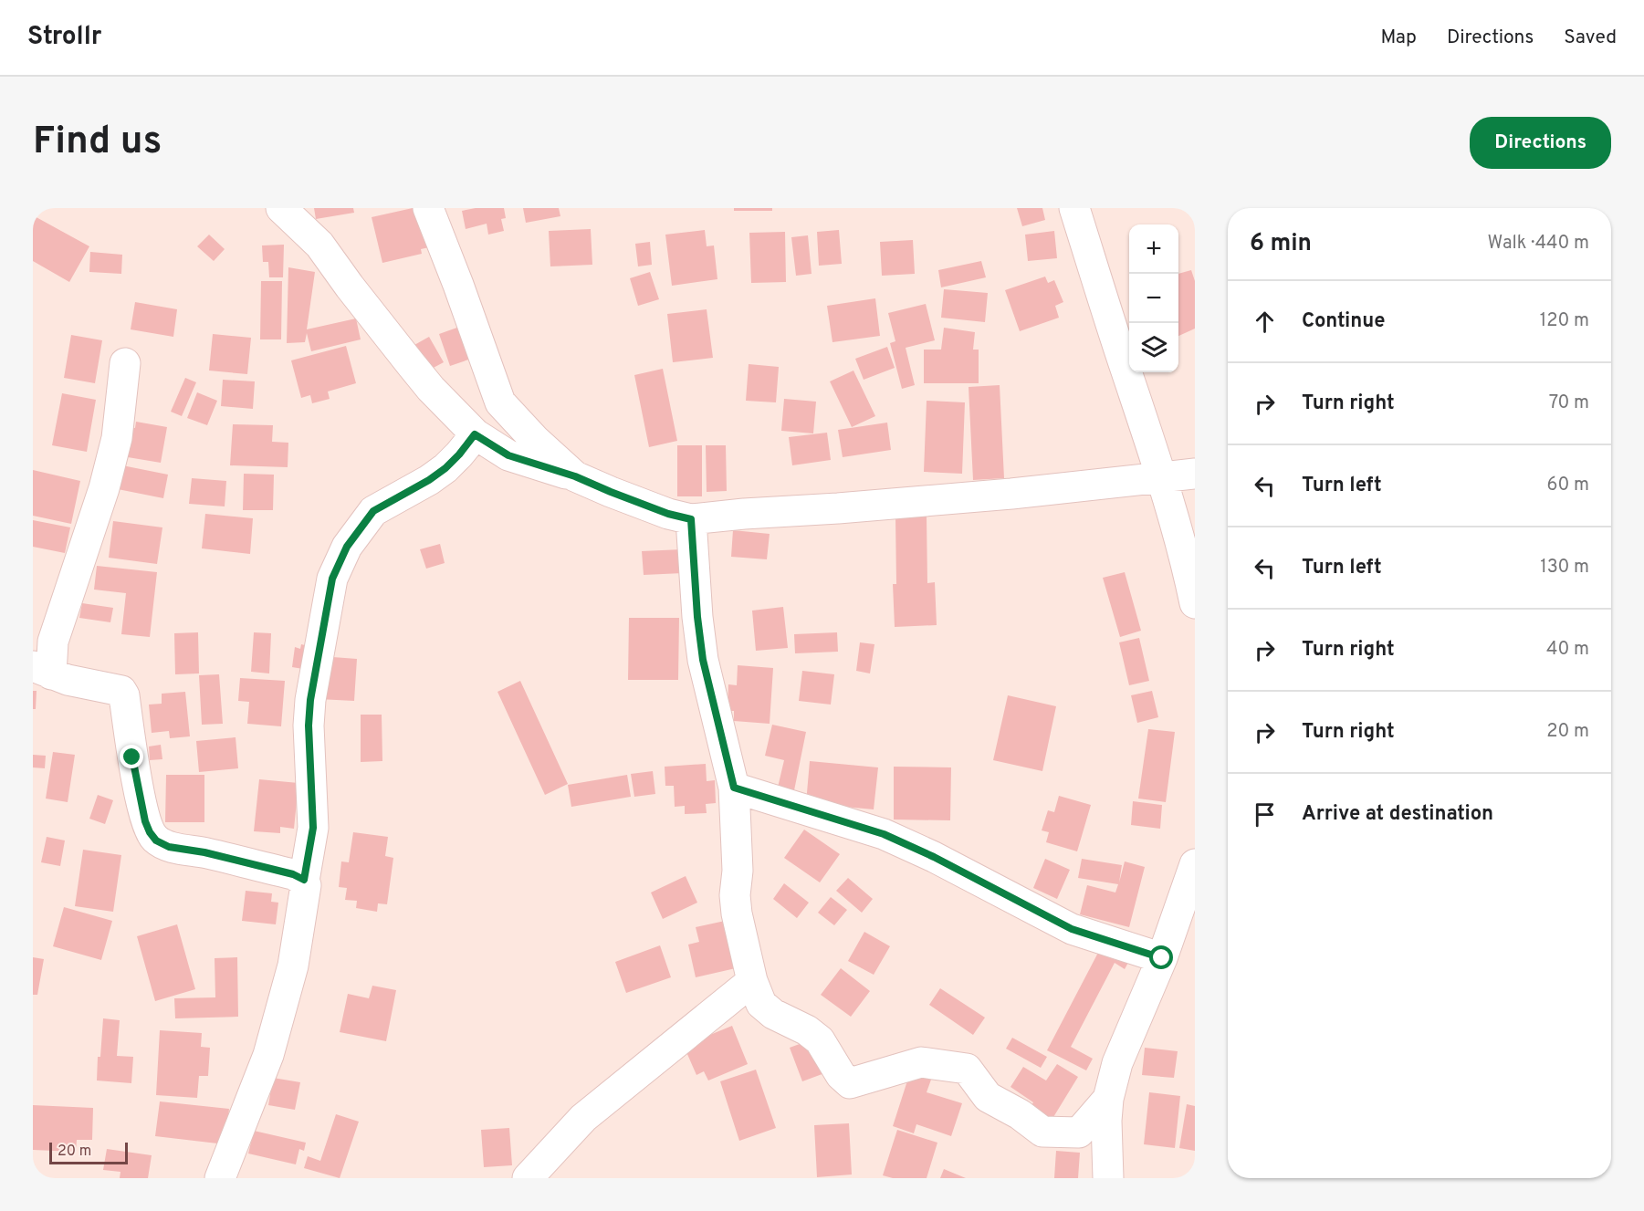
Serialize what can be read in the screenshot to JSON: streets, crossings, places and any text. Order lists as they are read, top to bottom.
{
  "scale_bar": "20 m",
  "page": {
    "header": "Strollr",
    "nav": ["Map", "Directions", "Saved"],
    "buttons": "Directions",
    "title": "Find us",
    "heading": ["6 min", "Walk · 440 m"],
    "map_buttons": ["+", "−"],
    "list": [
      ["Continue", "120 m"],
      ["Turn right", "70 m"],
      ["Turn left", "60 m"],
      ["Turn left", "130 m"],
      ["Turn right", "40 m"],
      ["Turn right", "20 m"],
      "Arrive at destination"
    ],
    "scale": "20 m"
  }
}
